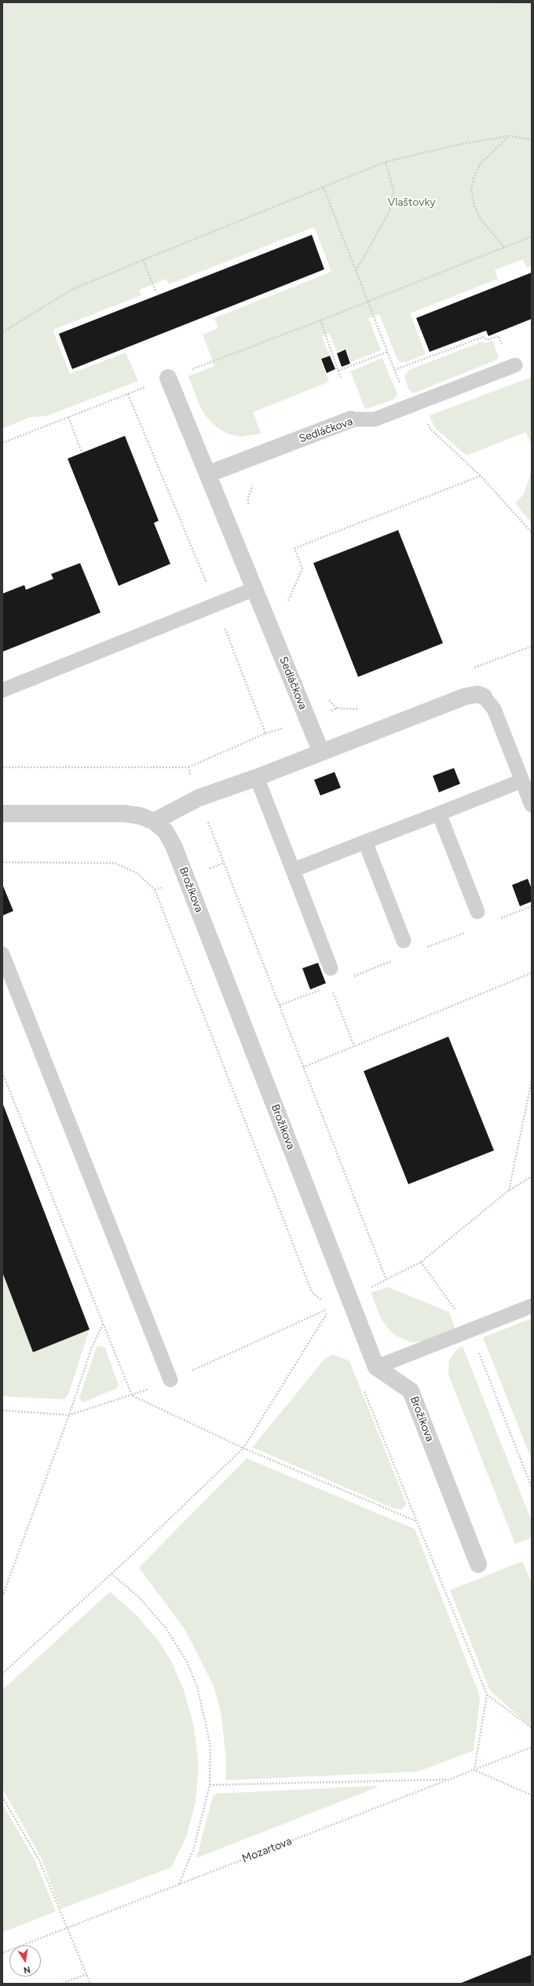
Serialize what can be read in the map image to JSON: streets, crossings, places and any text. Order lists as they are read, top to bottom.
{
  "streets": {
    "street": ["Sedláčkova", "Brožíkova"],
    "path": ["Mozartova"]
  },
  "parks": ["Vlaštovky"],
  "north": "bottom"
}
